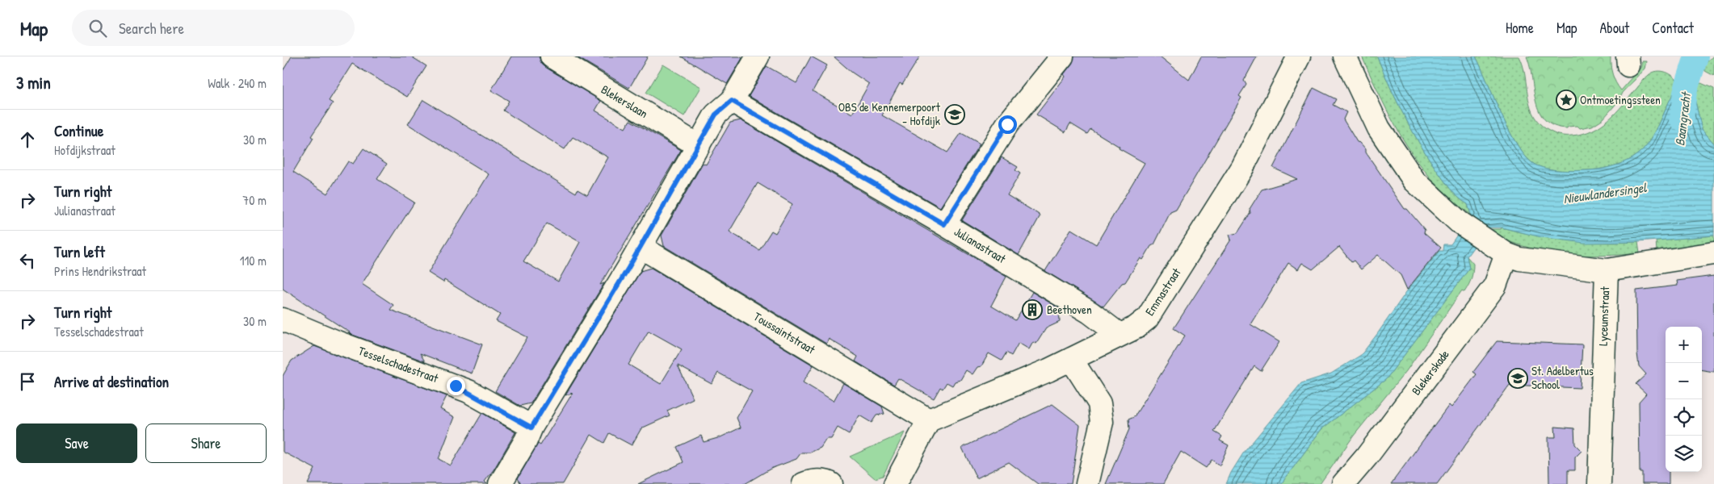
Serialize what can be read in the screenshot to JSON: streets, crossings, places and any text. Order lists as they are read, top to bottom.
{
  "streets": {
    "street": [
      "Blekerslaan",
      "Julianastraat",
      "Emmastraat",
      "Lyceumstraat",
      "Toussaintstraat",
      "Tesselschadestraat",
      "Blekerskade"
    ]
  },
  "crossings": [
    ["Julianastraat", "Emmastraat"],
    ["Emmastraat", "Toussaintstraat"]
  ],
  "water": ["Baangracht", "Nieuwlandersingel"],
  "places": {
    "place": ["Ontmoetingssteen"],
    "school or university": ["OBS de Kennemerpoort - Hofdijk", "St. Adelbertus School"],
    "building": ["Beethoven"]
  },
  "page": {
    "header": "Map",
    "search": "Search here",
    "nav": [
      "Home",
      "Map",
      "About",
      "Contact"
    ],
    "heading": ["3 min", "Walk · 240 m"],
    "list": [
      ["Continue", "Hofdijkstraat", "30 m"],
      ["Turn right", "Julianastraat", "70 m"],
      ["Turn left", "Prins Hendrikstraat", "110 m"],
      ["Turn right", "Tesselschadestraat", "30 m"],
      "Arrive at destination"
    ],
    "map_buttons": ["+", "−"],
    "buttons": ["Save", "Share"]
  }
}
